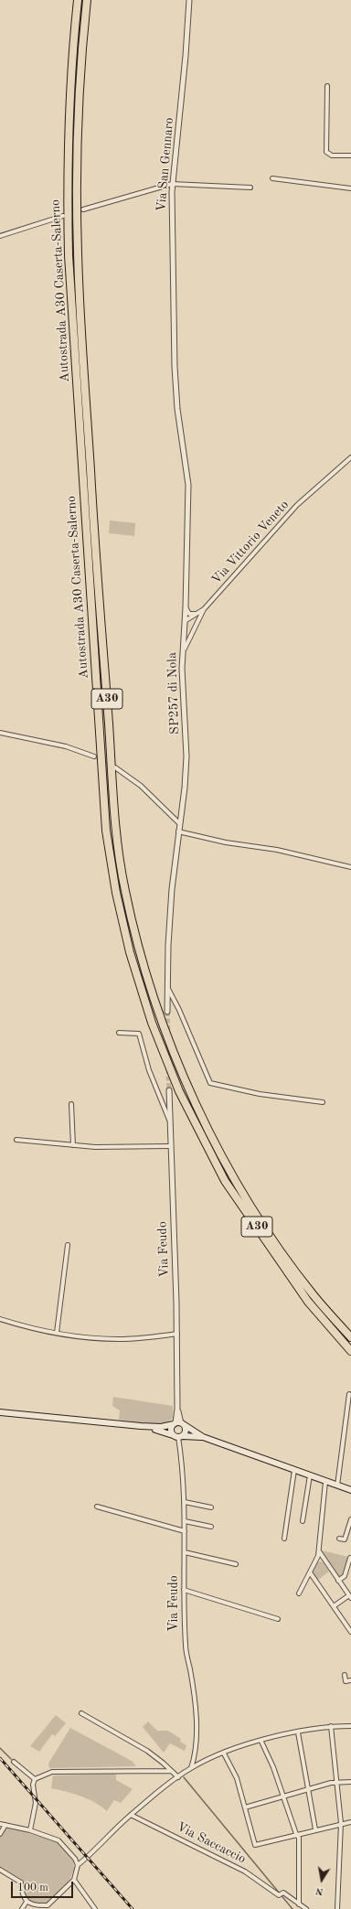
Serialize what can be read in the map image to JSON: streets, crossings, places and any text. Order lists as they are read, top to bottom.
{
  "streets": {
    "highway": ["Autostrada A30 Caserta-Salerno", "A30"],
    "street": [
      "Via San Gennaro",
      "Via Vittorio Veneto",
      "SP257 di Nola",
      "Via Feudo",
      "Via Saccaccio"
    ]
  },
  "crossings": [
    ["Via San Gennaro", "SP257 di Nola"],
    ["Via Vittorio Veneto", "SP257 di Nola"]
  ],
  "scale_bar": "100 m",
  "north": "bottom"
}
